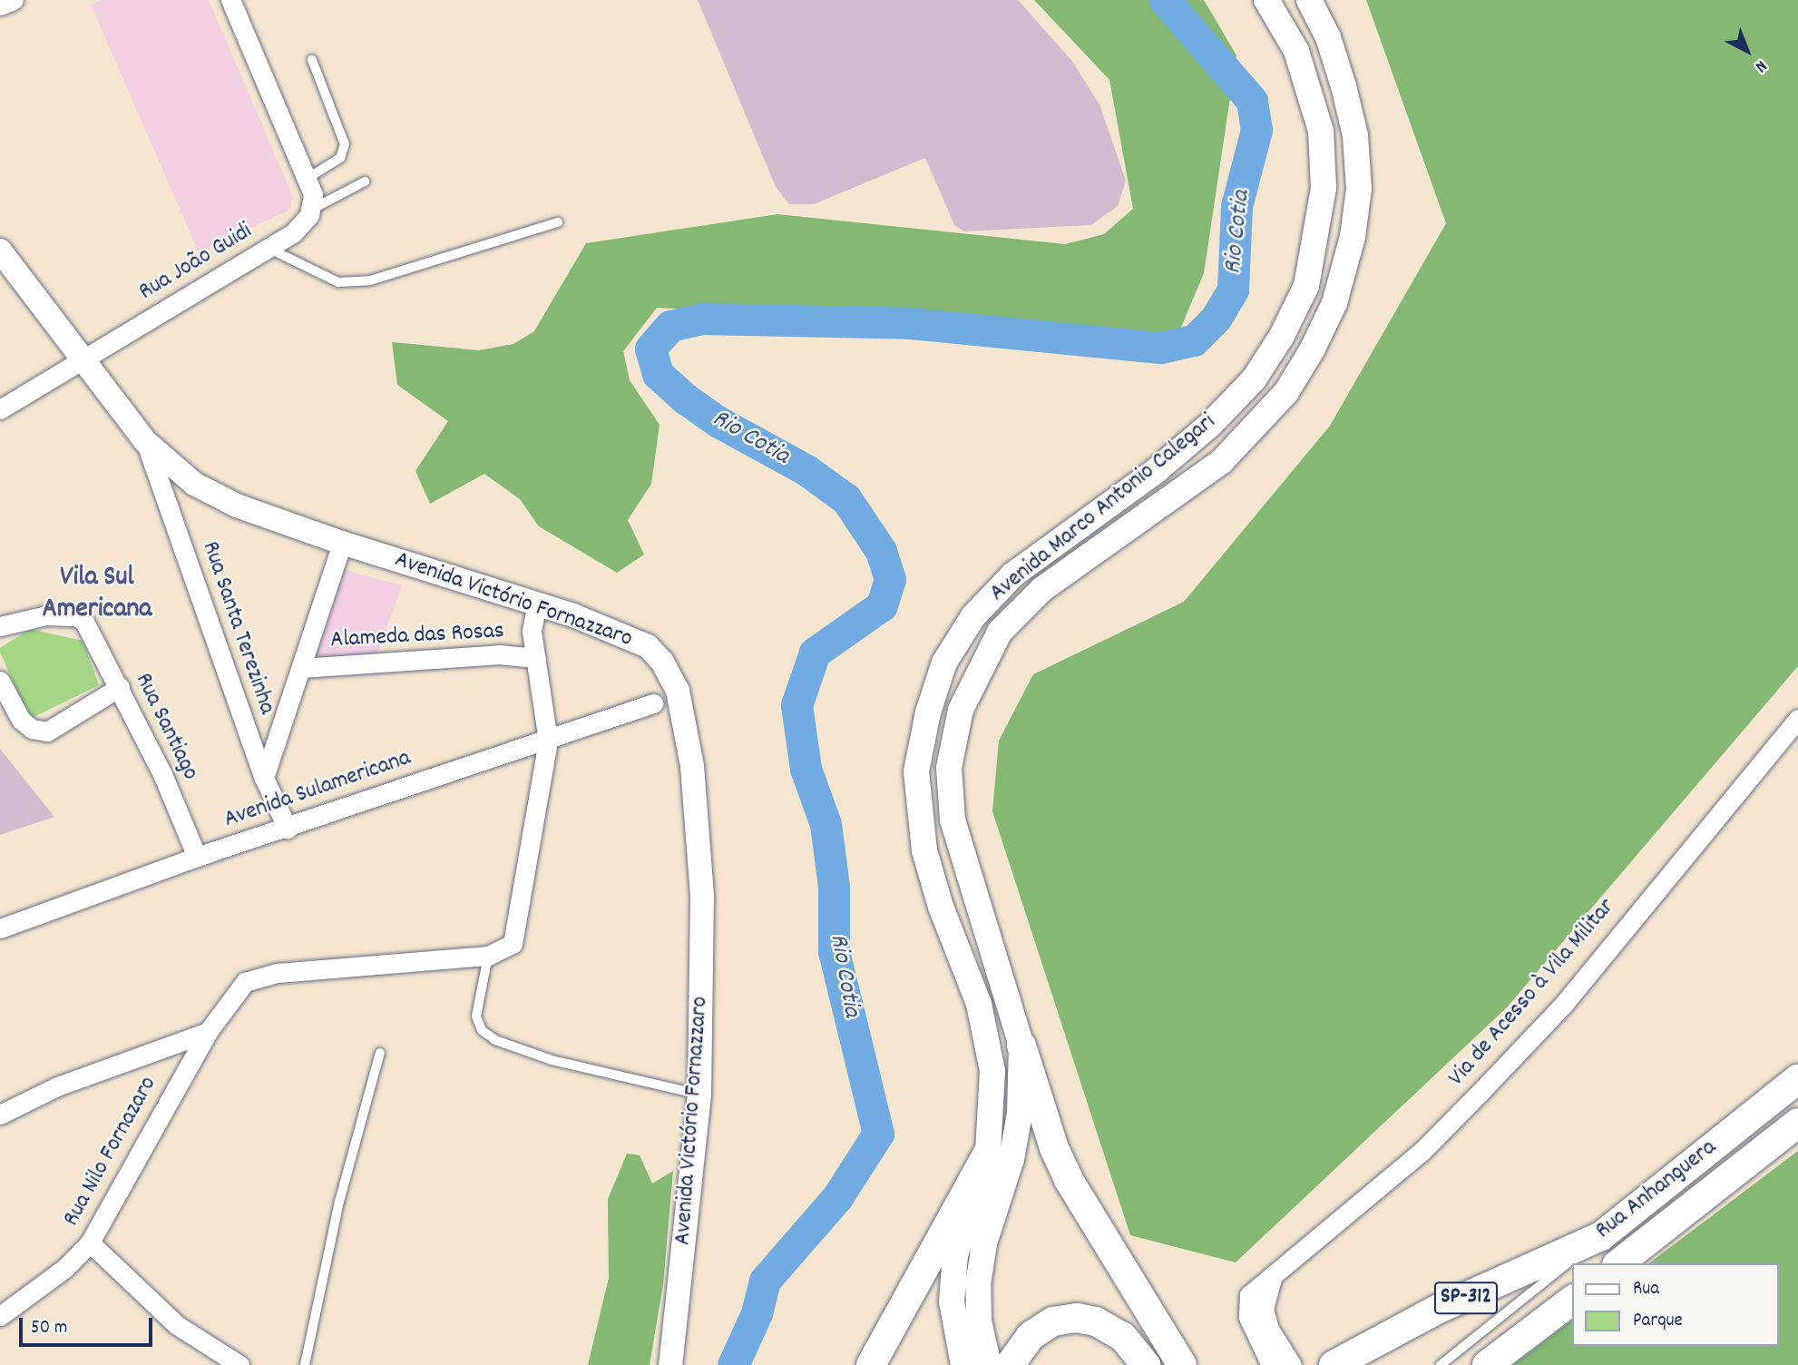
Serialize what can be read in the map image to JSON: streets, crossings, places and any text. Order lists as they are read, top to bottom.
{
  "streets": {
    "main road": ["Avenida Marco Antonio Calegari", "Rua Anhanguera", "SP-312"],
    "street": [
      "Rua João Guidi",
      "Avenida Victório Fornazzaro",
      "Rua Santa Terezinha",
      "Alameda das Rosas",
      "Rua Santiago",
      "Avenida Sulamericana",
      "Via de Acesso à Vila Militar",
      "Rua Nilo Fornazaro"
    ]
  },
  "crossings": [
    ["Rua João Guidi", "Avenida Victório Fornazzaro"],
    ["Avenida Victório Fornazzaro", "Rua Santa Terezinha"],
    ["Rua Santa Terezinha", "Avenida Sulamericana"],
    ["Rua Santiago", "Avenida Sulamericana"]
  ],
  "districts": ["Vila Sul Americana"],
  "water": ["Rio Cotia"],
  "legend": ["Rua", "Parque"],
  "scale_bar": "50 m",
  "north": "bottom right"
}
